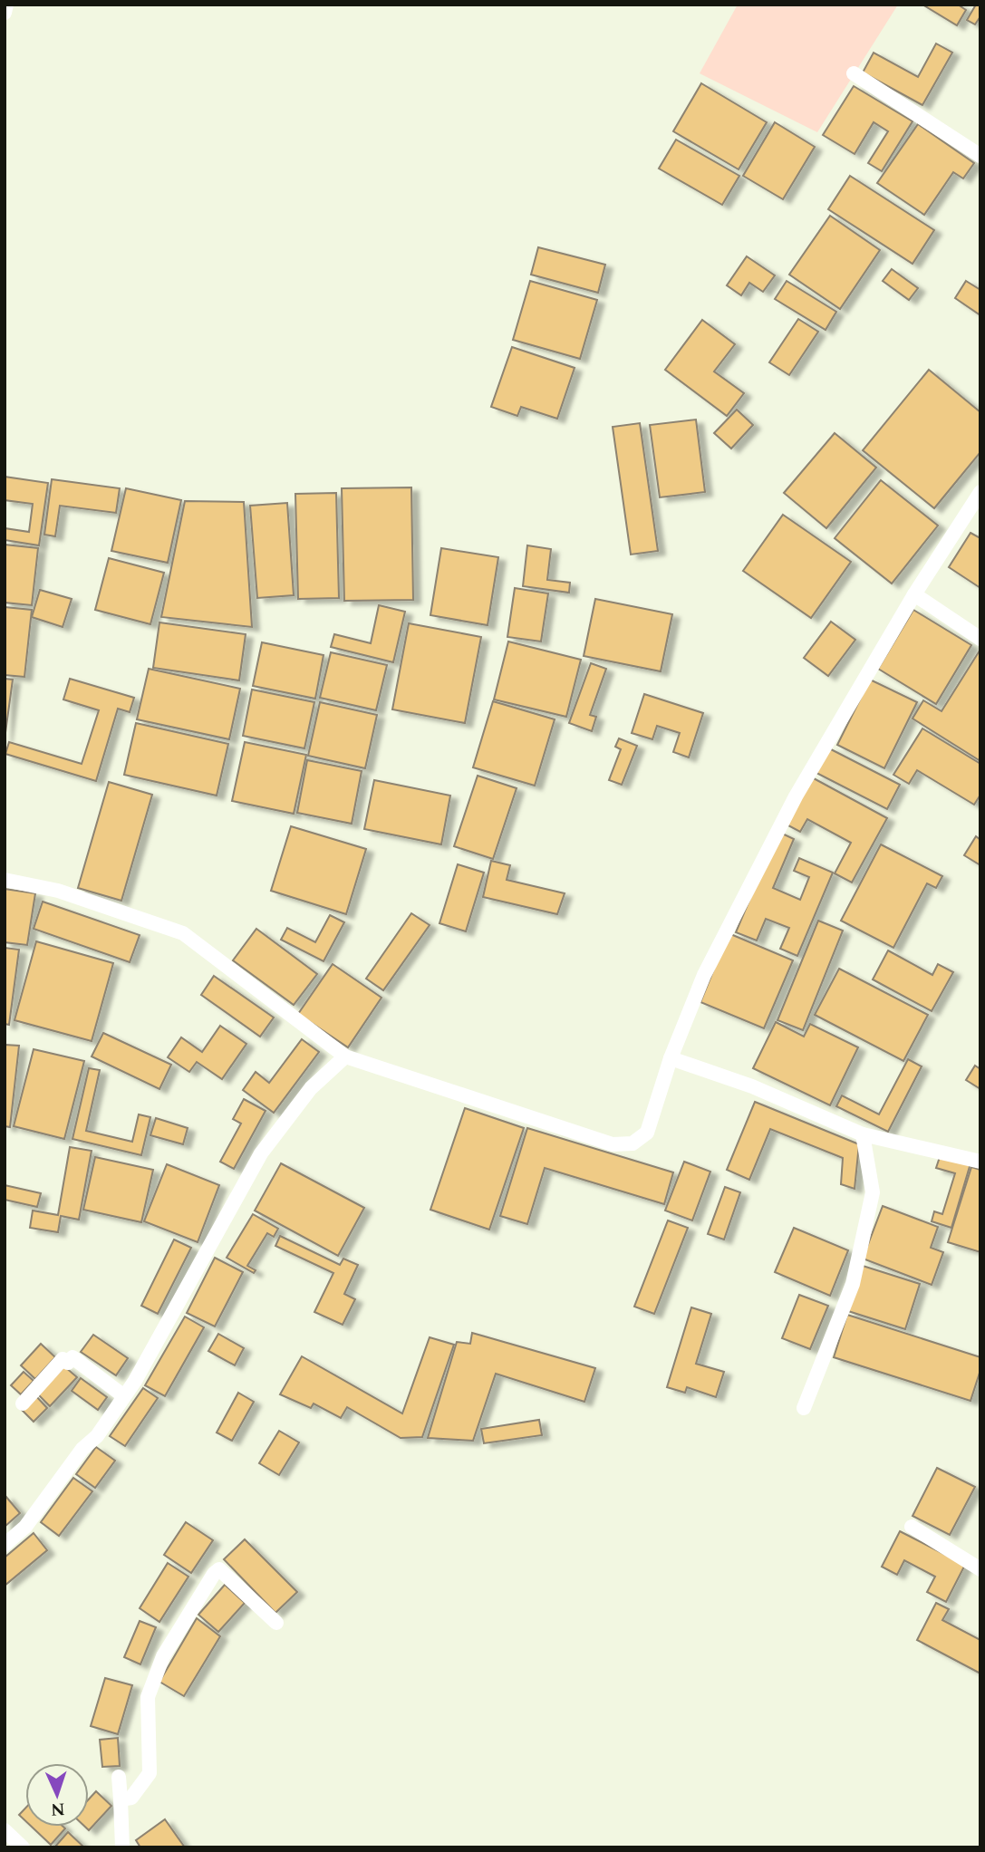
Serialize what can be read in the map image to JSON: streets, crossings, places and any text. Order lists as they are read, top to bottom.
{
  "north": "bottom"
}
